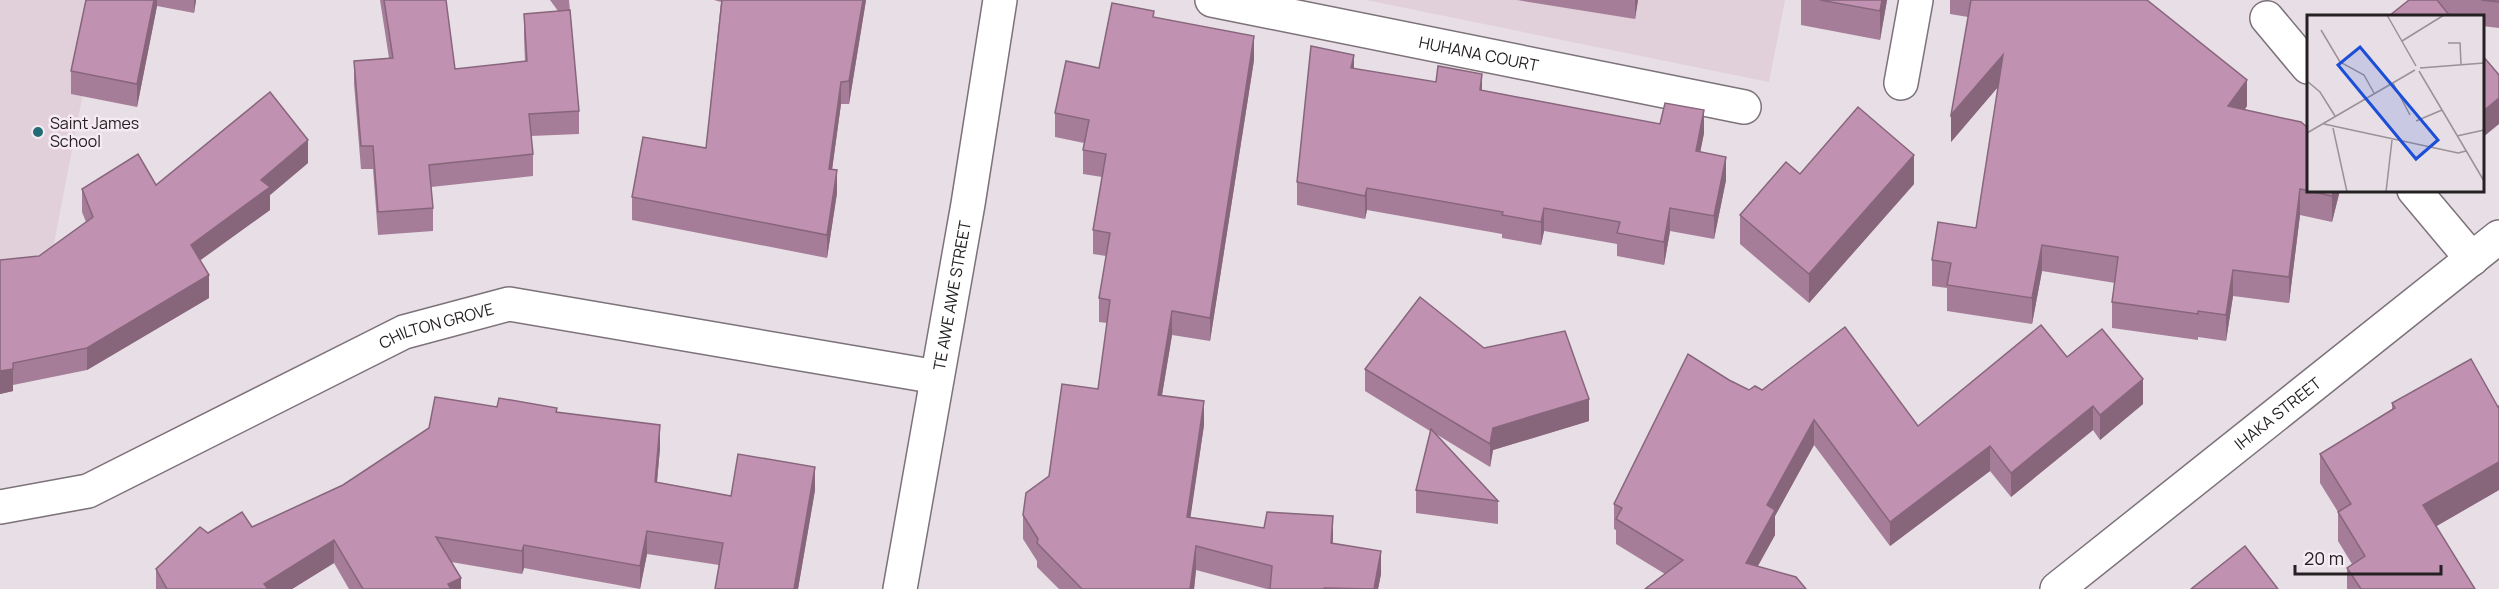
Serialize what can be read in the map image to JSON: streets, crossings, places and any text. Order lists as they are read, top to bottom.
{
  "streets": {
    "street": [
      "HUHANA COURT",
      "TE AWE AWE STREET",
      "CHILTON GROVE",
      "IHAKA STREET"
    ]
  },
  "crossings": [
    ["TE AWE AWE STREET", "CHILTON GROVE"]
  ],
  "places": ["Saint James School"],
  "scale_bar": "20 m"
}
